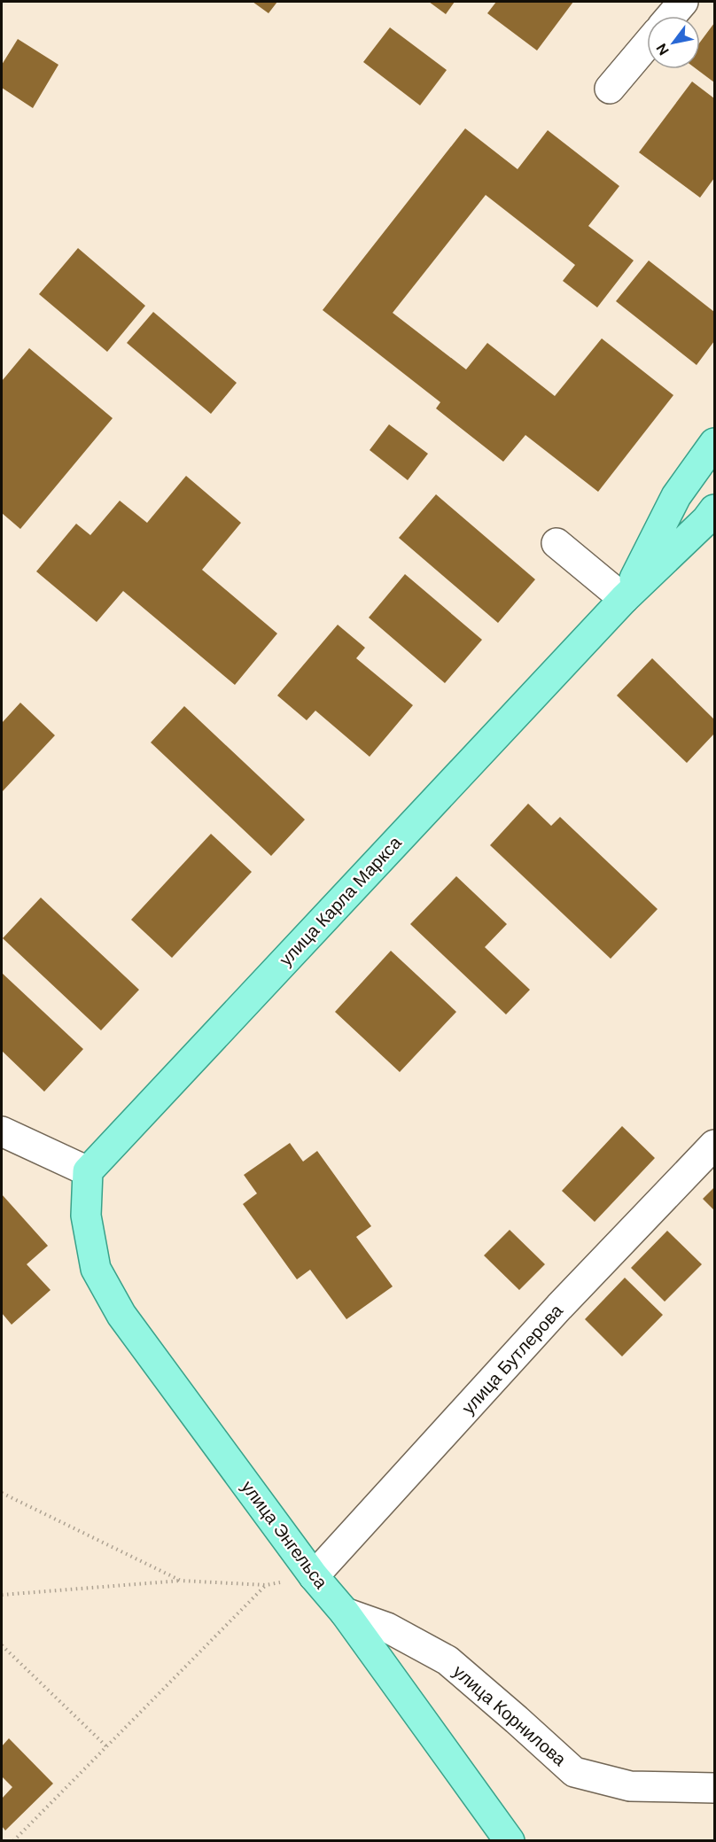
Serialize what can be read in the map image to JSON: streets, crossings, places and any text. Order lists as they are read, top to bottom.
{
  "streets": {
    "main road": ["улица Карла Маркса", "улица Энгельса"],
    "street": ["улица Бутлерова", "улица Корнилова"]
  },
  "crossings": [
    ["улица Карла Маркса", "улица Энгельса"],
    ["улица Бутлерова", "улица Энгельса"],
    ["улица Энгельса", "улица Корнилова"]
  ],
  "north": "bottom left"
}
